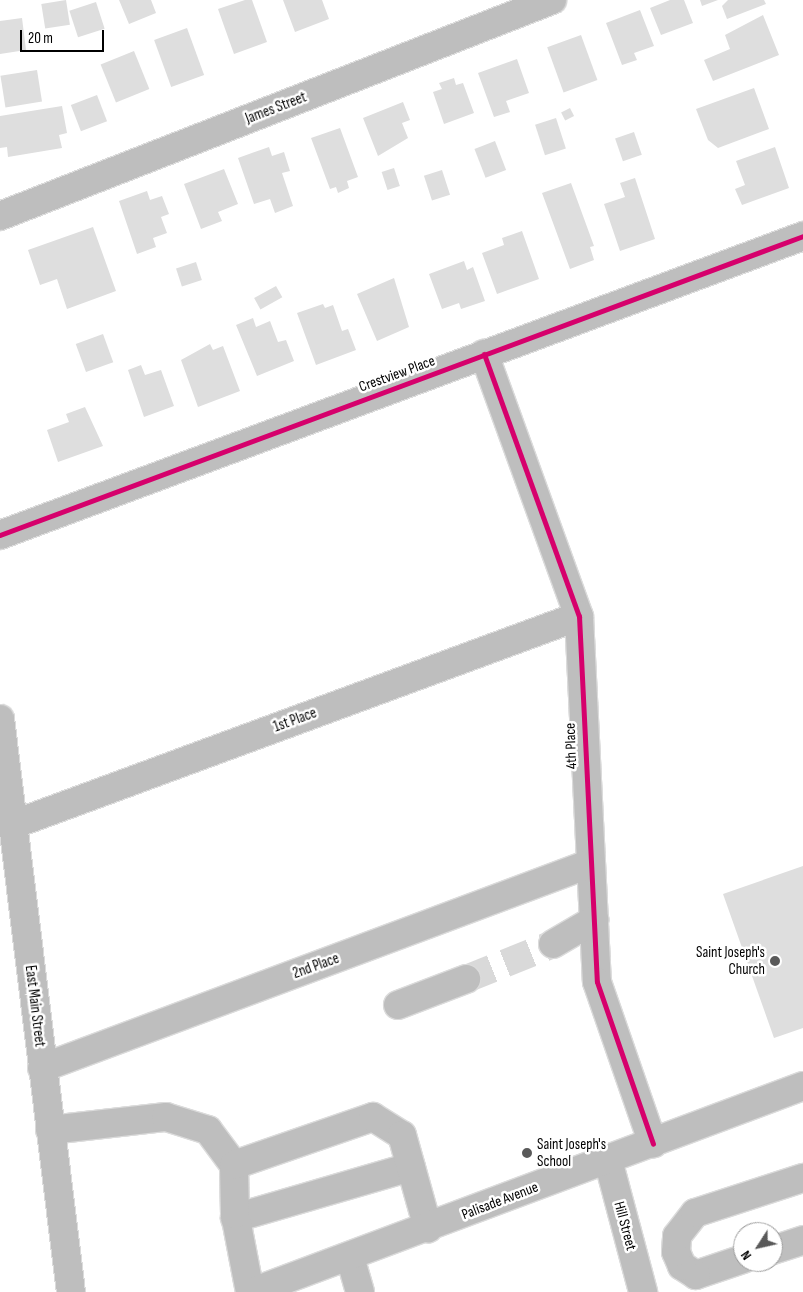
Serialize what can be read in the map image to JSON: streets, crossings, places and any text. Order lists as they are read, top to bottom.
{
  "streets": {
    "street": [
      "James Street",
      "Crestview Place",
      "1st Place",
      "4th Place",
      "2nd Place",
      "East Main Street",
      "Palisade Avenue",
      "Hill Street"
    ]
  },
  "crossings": [
    ["Crestview Place", "4th Place"],
    ["1st Place", "4th Place"],
    ["1st Place", "East Main Street"],
    ["4th Place", "2nd Place"],
    ["4th Place", "Palisade Avenue"],
    ["2nd Place", "East Main Street"],
    ["Palisade Avenue", "Hill Street"]
  ],
  "places": ["Saint Joseph's Church", "Saint Joseph's School"],
  "scale_bar": "20 m",
  "north": "bottom left"
}
